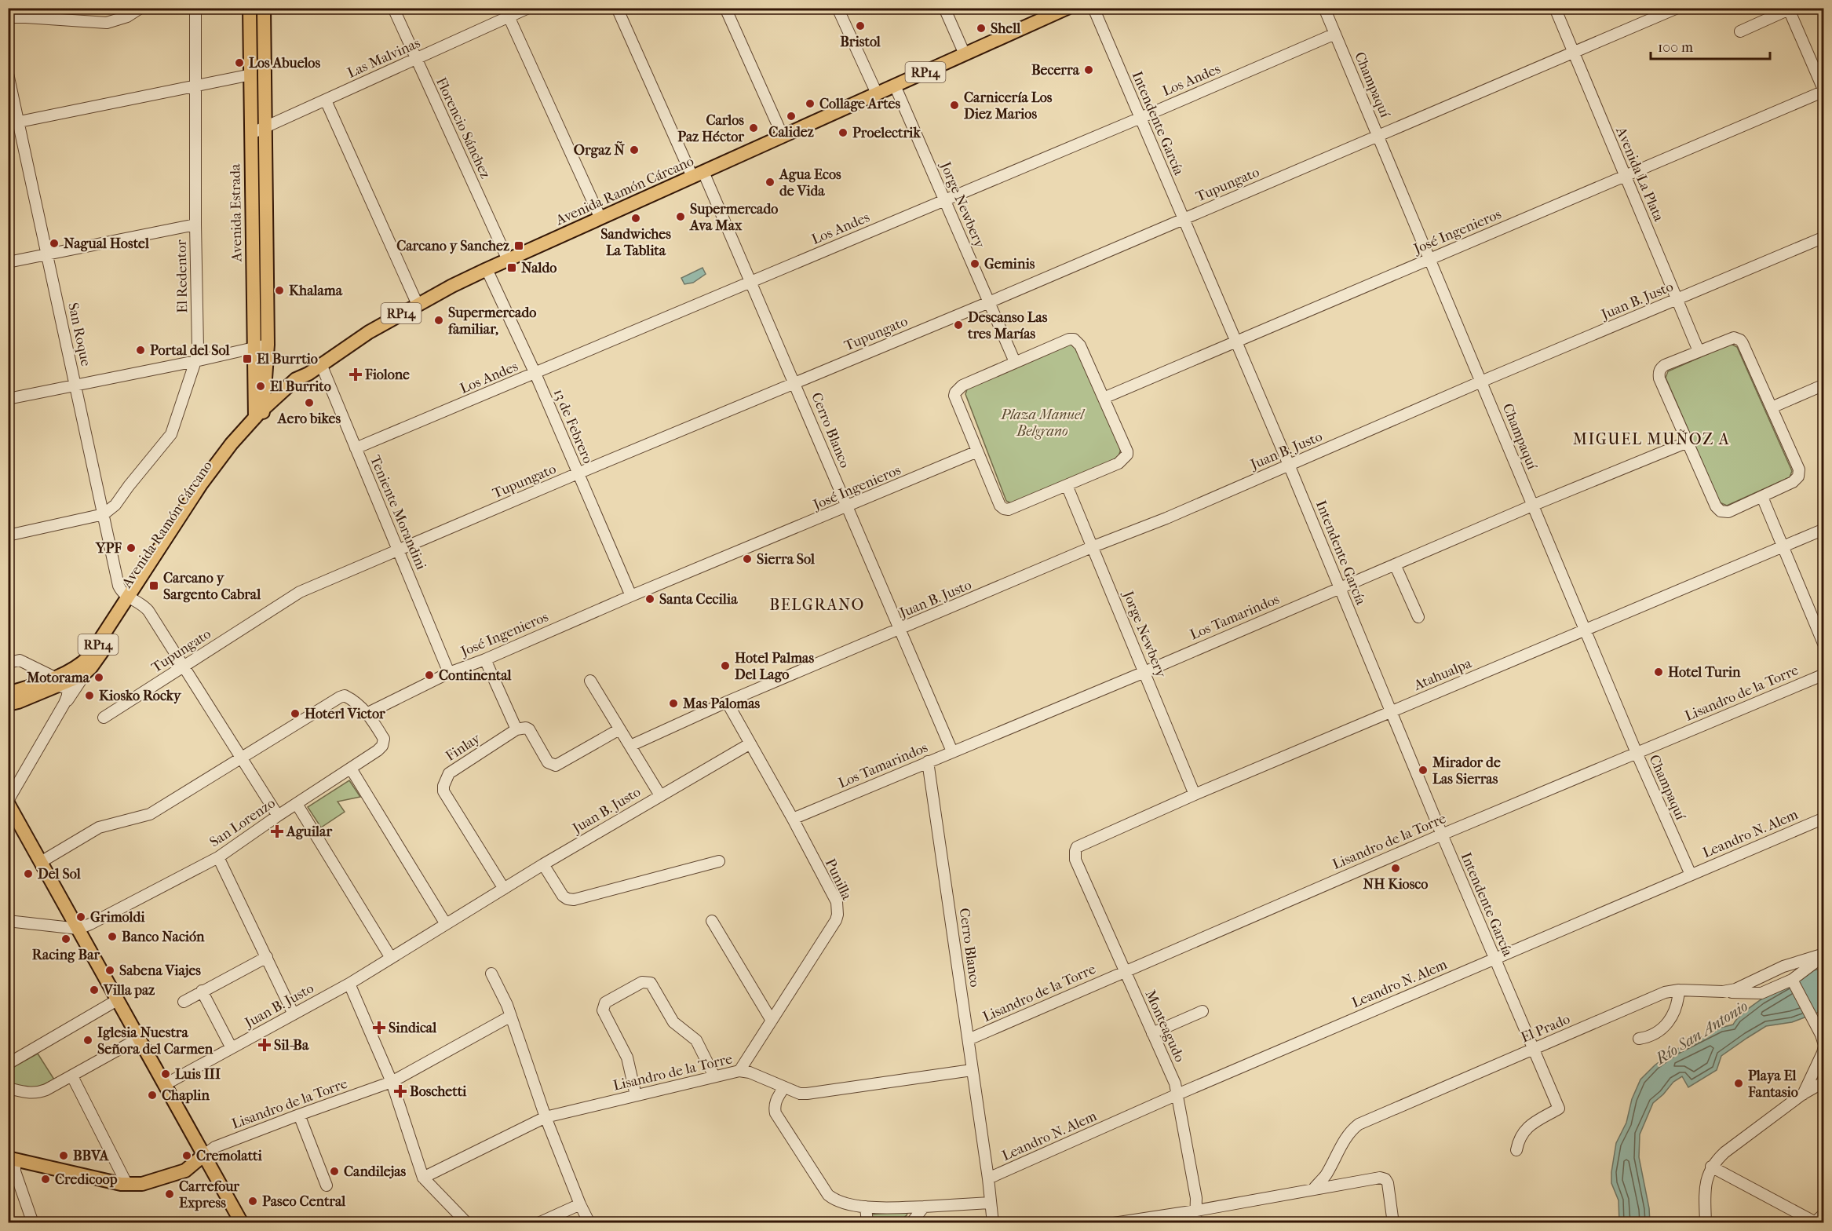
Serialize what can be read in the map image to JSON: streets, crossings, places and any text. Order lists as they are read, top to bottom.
{
  "streets": {
    "main road": ["RP14", "Avenida Ramón Cárcano", "Avenida Estrada"],
    "street": [
      "Las Malvinas",
      "Los Andes",
      "Champaquí",
      "Intendente García",
      "Florencio Sánchez",
      "Avenida La Plata",
      "Tupungato",
      "Jorge Newbery",
      "José Ingenieros",
      "El Redentor",
      "Juan B. Justo",
      "San Roque",
      "13 de Febrero",
      "Cerro Blanco",
      "Teniente Morandini",
      "Los Tamarindos",
      "Atahualpa",
      "Lisandro de la Torre",
      "Finlay",
      "San Lorenzo",
      "Leandro N. Alem",
      "Punilla",
      "Monteagudo",
      "El Prado"
    ]
  },
  "crossings": [
    ["Las Malvinas", "Florencio Sánchez"],
    ["Las Malvinas", "Avenida Estrada"],
    ["RP14", "Avenida Ramón Cárcano"],
    ["Los Andes", "Champaquí"],
    ["Los Andes", "Intendente García"],
    ["Los Andes", "Jorge Newbery"],
    ["Los Andes", "13 de Febrero"],
    ["Los Andes", "Cerro Blanco"],
    ["Los Andes", "Teniente Morandini"],
    ["Champaquí", "Tupungato"],
    ["Champaquí", "José Ingenieros"],
    ["Champaquí", "Juan B. Justo"],
    ["Champaquí", "Los Tamarindos"],
    ["Champaquí", "Atahualpa"],
    ["Champaquí", "Lisandro de la Torre"],
    ["Champaquí", "Leandro N. Alem"],
    ["Intendente García", "Tupungato"],
    ["Intendente García", "José Ingenieros"],
    ["Intendente García", "Juan B. Justo"],
    ["Intendente García", "Los Tamarindos"],
    ["Intendente García", "Atahualpa"],
    ["Intendente García", "Lisandro de la Torre"],
    ["Intendente García", "Leandro N. Alem"],
    ["Intendente García", "El Prado"],
    ["Florencio Sánchez", "Avenida Ramón Cárcano"],
    ["Avenida La Plata", "Tupungato"],
    ["Avenida La Plata", "José Ingenieros"],
    ["Avenida La Plata", "Juan B. Justo"],
    ["Tupungato", "Jorge Newbery"],
    ["Tupungato", "San Roque"],
    ["Tupungato", "13 de Febrero"],
    ["Tupungato", "Cerro Blanco"],
    ["Tupungato", "Teniente Morandini"],
    ["Avenida Ramón Cárcano", "Jorge Newbery"],
    ["Avenida Ramón Cárcano", "Avenida Estrada"],
    ["Avenida Ramón Cárcano", "San Roque"],
    ["Avenida Ramón Cárcano", "13 de Febrero"],
    ["Avenida Ramón Cárcano", "Cerro Blanco"],
    ["Avenida Ramón Cárcano", "Teniente Morandini"],
    ["Jorge Newbery", "Juan B. Justo"],
    ["Jorge Newbery", "Los Tamarindos"],
    ["Jorge Newbery", "Atahualpa"],
    ["José Ingenieros", "13 de Febrero"],
    ["José Ingenieros", "Cerro Blanco"],
    ["José Ingenieros", "Teniente Morandini"],
    ["José Ingenieros", "San Lorenzo"],
    ["El Redentor", "San Roque"],
    ["Juan B. Justo", "Cerro Blanco"],
    ["Juan B. Justo", "Finlay"],
    ["Juan B. Justo", "Punilla"],
    ["San Roque", "San Lorenzo"],
    ["Cerro Blanco", "Los Tamarindos"],
    ["Cerro Blanco", "Lisandro de la Torre"],
    ["Cerro Blanco", "Leandro N. Alem"],
    ["Los Tamarindos", "Punilla"],
    ["Atahualpa", "Monteagudo"],
    ["Lisandro de la Torre", "Punilla"],
    ["Lisandro de la Torre", "Monteagudo"],
    ["Leandro N. Alem", "Monteagudo"]
  ],
  "districts": ["MIGUEL MUÑOZ A", "BELGRANO"],
  "water": ["Río San Antonio"],
  "parks": ["Plaza Manuel Belgrano"],
  "places": {
    "other": [
      "Bristol",
      "Shell",
      "Los Abuelos",
      "Becerra",
      "Collage Artes",
      "Carnicería Los Diez Marios",
      "Calidez",
      "Carlos Paz Héctor",
      "Proelectrik",
      "Orgaz Ñ",
      "Agua Ecos de Vida",
      "Supermercado Ava Max",
      "Sandwiches La Tablita",
      "Nagual Hostel",
      "Geminis",
      "Khalama",
      "Supermercado familiar,",
      "Descanso Las tres Marías",
      "Portal del Sol",
      "El Burrito",
      "Aero bikes",
      "YPF",
      "Sierra Sol",
      "Santa Cecilia",
      "Hotel Palmas Del Lago",
      "Hotel Turin",
      "Continental",
      "Motorama",
      "Kiosko Rocky",
      "Mas Palomas",
      "Hoterl Victor",
      "Mirador de Las Sierras",
      "NH Kiosco",
      "Del Sol",
      "Grimoldi",
      "Banco Nación",
      "Racing Bar",
      "Sabena Viajes",
      "Villa paz",
      "Iglesia Nuestra Señora del Carmen",
      "Luis III",
      "Playa El Fantasio",
      "Chaplin",
      "BBVA",
      "Cremolatti",
      "Candilejas",
      "Credicoop",
      "Carrefour Express",
      "Paseo Central"
    ],
    "transit": [
      "Carcano y Sanchez",
      "Naldo",
      "El Burrtio",
      "Carcano y Sargento Cabral"
    ],
    "health": [
      "Fiolone",
      "Aguilar",
      "Sindical",
      "Sil-Ba",
      "Boschetti"
    ]
  },
  "scale_bar": "100 m"
}
